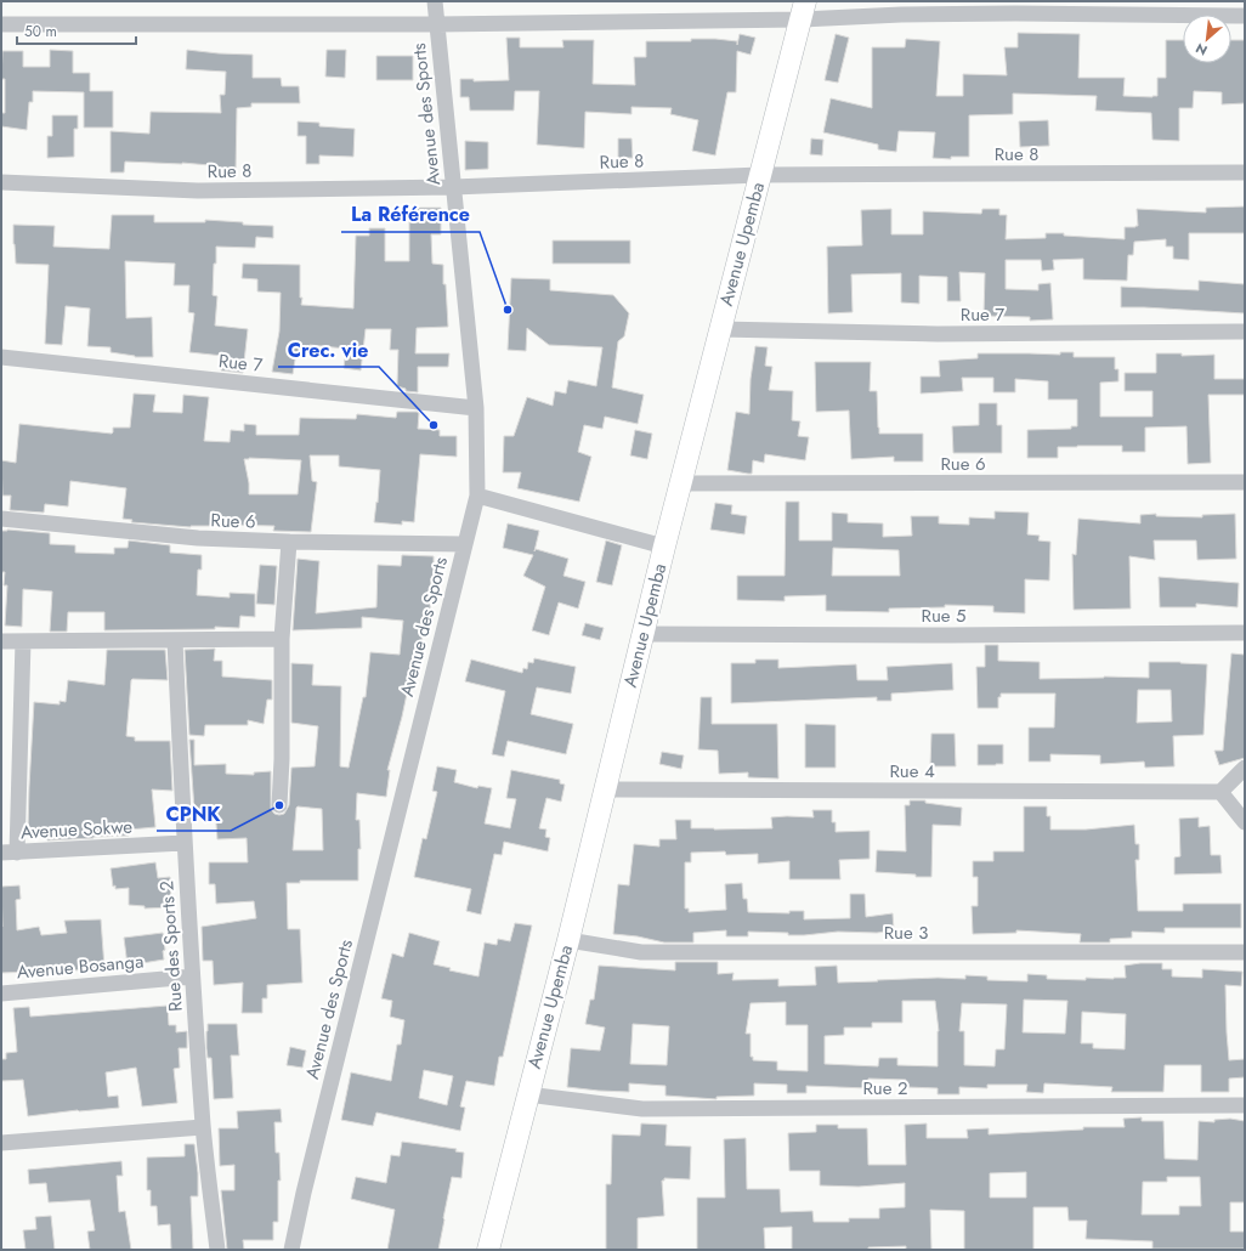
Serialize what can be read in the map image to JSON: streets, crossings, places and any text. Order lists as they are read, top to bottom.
{
  "streets": {
    "street": [
      "Avenue des Sports",
      "Rue 8",
      "Avenue Upemba",
      "Rue 7",
      "Rue 6",
      "Rue 5",
      "Rue 4",
      "Avenue Sokwe",
      "Rue 3",
      "Rue des Sports 2",
      "Avenue Bosanga",
      "Rue 2"
    ]
  },
  "crossings": [
    ["Avenue des Sports", "Rue 8"],
    ["Avenue des Sports", "Rue 7"],
    ["Avenue des Sports", "Rue 6"],
    ["Rue 8", "Avenue Upemba"],
    ["Avenue Upemba", "Rue 7"],
    ["Avenue Upemba", "Rue 6"],
    ["Avenue Upemba", "Rue 5"],
    ["Avenue Upemba", "Rue 4"],
    ["Avenue Upemba", "Rue 3"],
    ["Avenue Upemba", "Rue 2"],
    ["Avenue Sokwe", "Rue des Sports 2"],
    ["Rue des Sports 2", "Avenue Bosanga"]
  ],
  "places": ["La Référence", "Crec. vie", "CPNK"],
  "scale_bar": "50 m",
  "north": "bottom left"
}
